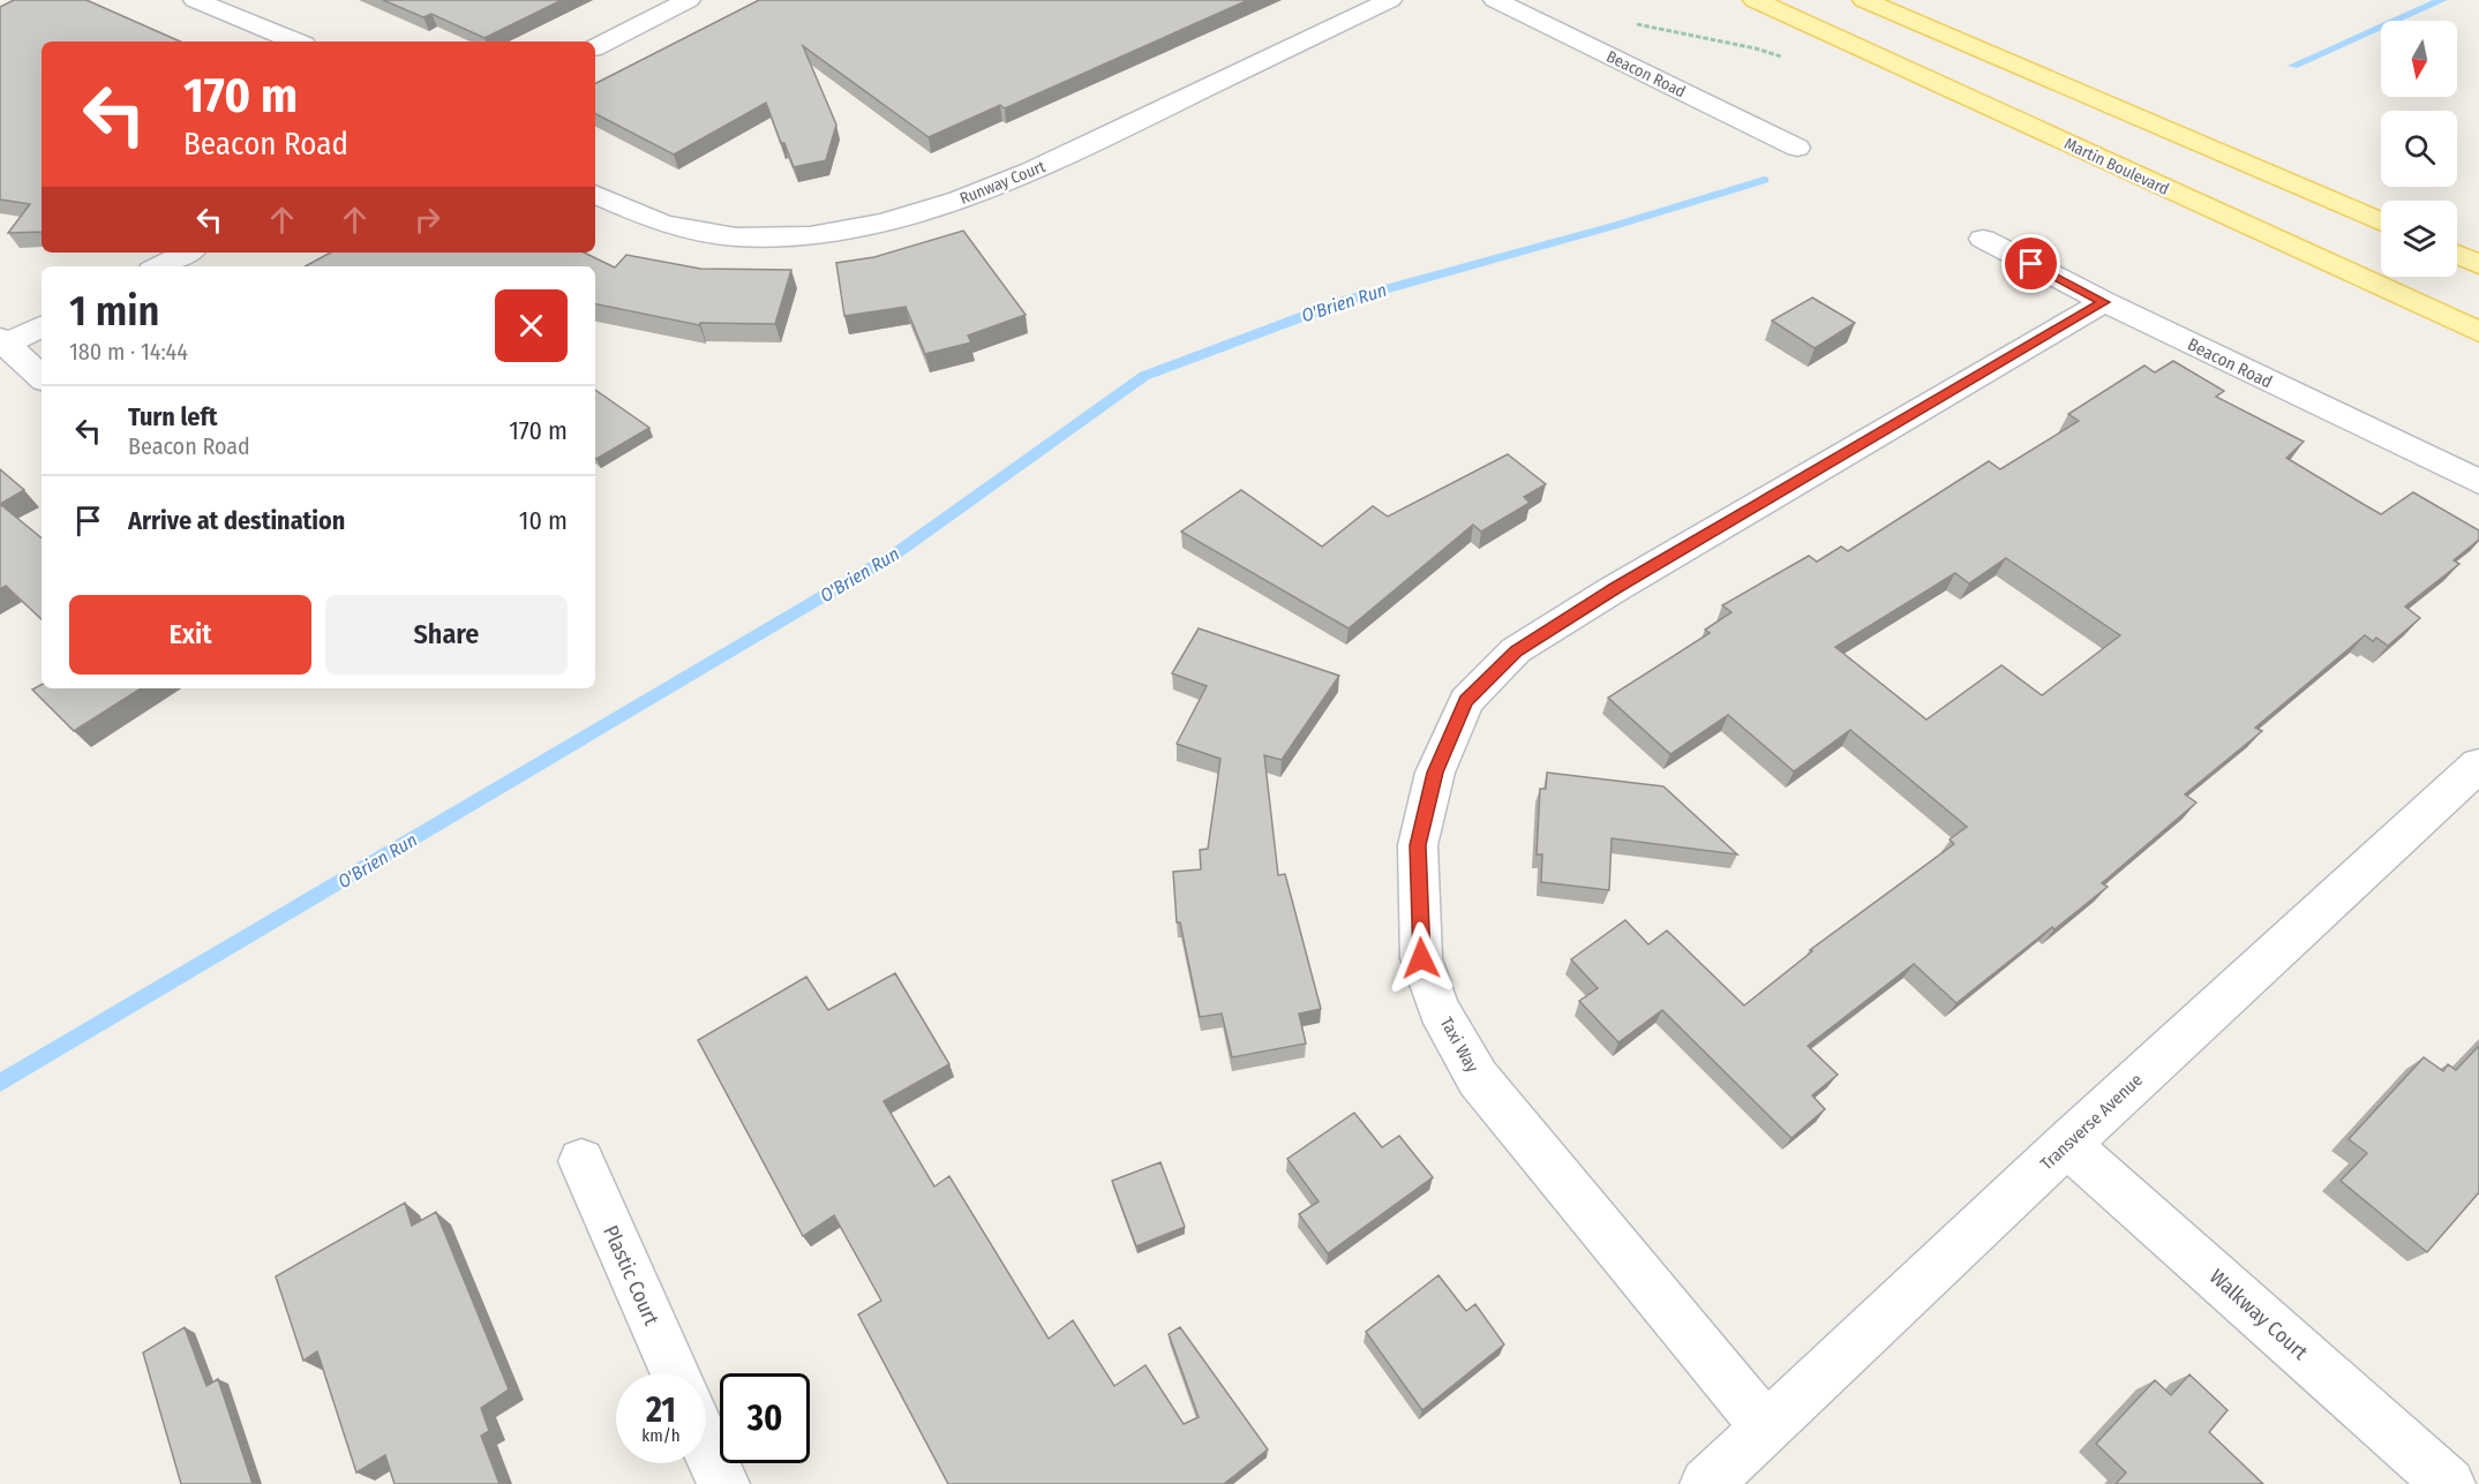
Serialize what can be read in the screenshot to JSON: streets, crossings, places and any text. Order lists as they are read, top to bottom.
{
  "streets": {
    "main road": ["Martin Boulevard"],
    "street": [
      "Beacon Road",
      "Runway Court",
      "Taxi Way",
      "Transverse Avenue",
      "Plastic Court",
      "Walkway Court"
    ]
  },
  "crossings": [
    ["Beacon Road", "Taxi Way"],
    ["Taxi Way", "Transverse Avenue"],
    ["Transverse Avenue", "Walkway Court"]
  ],
  "water": ["O'Brien Run"],
  "north": "bottom",
  "page": {
    "turn": ["170 m", "Beacon Road"],
    "heading": ["1 min", "180 m · 14:44"],
    "list": [
      {
        "name": "Turn left",
        "note": "Beacon Road",
        "value": "170 m"
      },
      {
        "name": "Arrive at destination",
        "value": "10 m"
      }
    ],
    "buttons": ["Exit", "Share"],
    "speed": "21 km/h",
    "limit": "30"
  }
}
